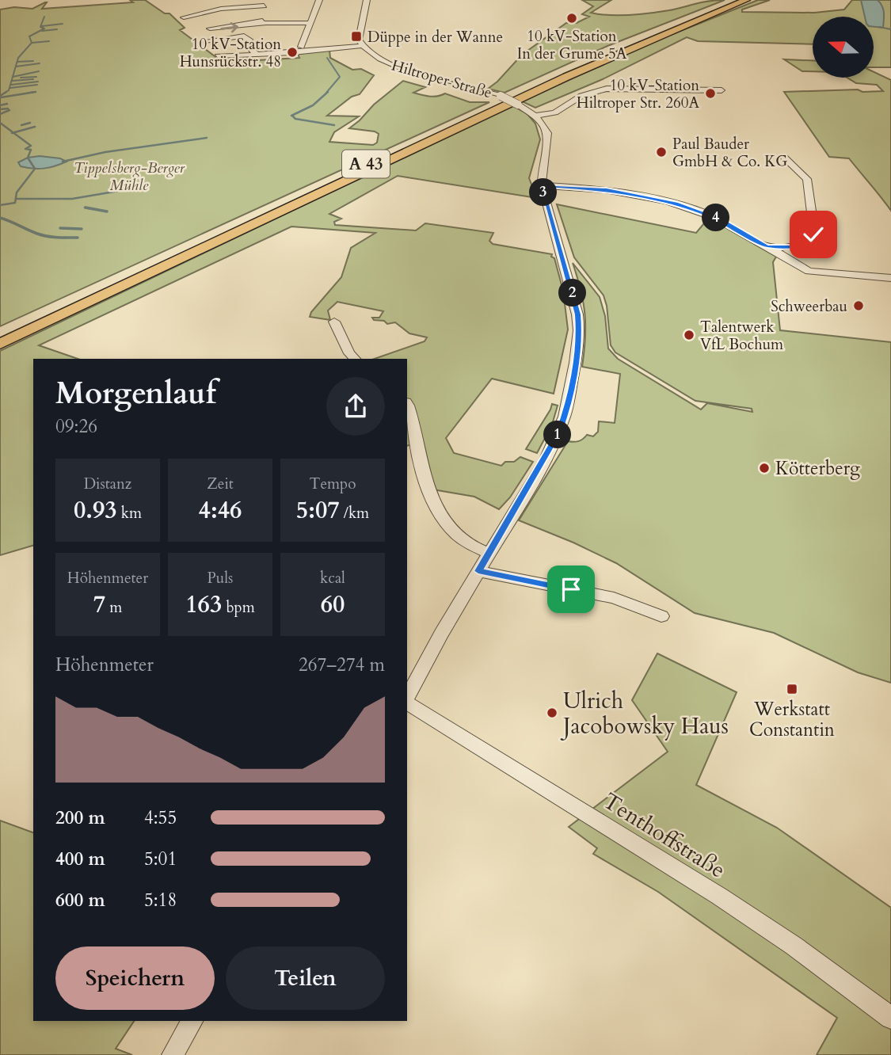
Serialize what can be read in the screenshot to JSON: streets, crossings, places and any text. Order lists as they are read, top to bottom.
{
  "streets": {
    "highway": ["A 43"],
    "street": ["Hiltroper Straße", "Tenthoffstraße"]
  },
  "parks": ["Tippelsberg-Berger Mühle"],
  "places": {
    "other": [
      "10 kV-Station In der Grume 5A",
      "10 kV-Station Hunsrückstr. 48",
      "10 kV-Station Hiltroper Str. 260A",
      "Paul Bauder GmbH & Co. KG",
      "Schweerbau",
      "Talentwerk VfL Bochum",
      "Kötterberg",
      "Ulrich Jacobowsky Haus"
    ],
    "transit": ["Düppe in der Wanne", "Werkstatt Constantin"]
  },
  "north": "left",
  "page": {
    "pins": [
      "3",
      "4",
      "2",
      "1"
    ],
    "heading": ["Morgenlauf", "09:26"],
    "stats": [
      ["Distanz", "0.93 km"],
      ["Zeit", "4:46"],
      ["Tempo", "5:07 /km"],
      ["Höhenmeter", "7 m"],
      ["Puls", "163 bpm"],
      ["kcal", "60"]
    ],
    "chart": ["Höhenmeter", "267–274 m"],
    "list": [
      {
        "name": "200 m",
        "note": "4:55"
      },
      {
        "name": "400 m",
        "note": "5:01"
      },
      {
        "name": "600 m",
        "note": "5:18"
      }
    ],
    "buttons": ["Speichern", "Teilen"]
  }
}
